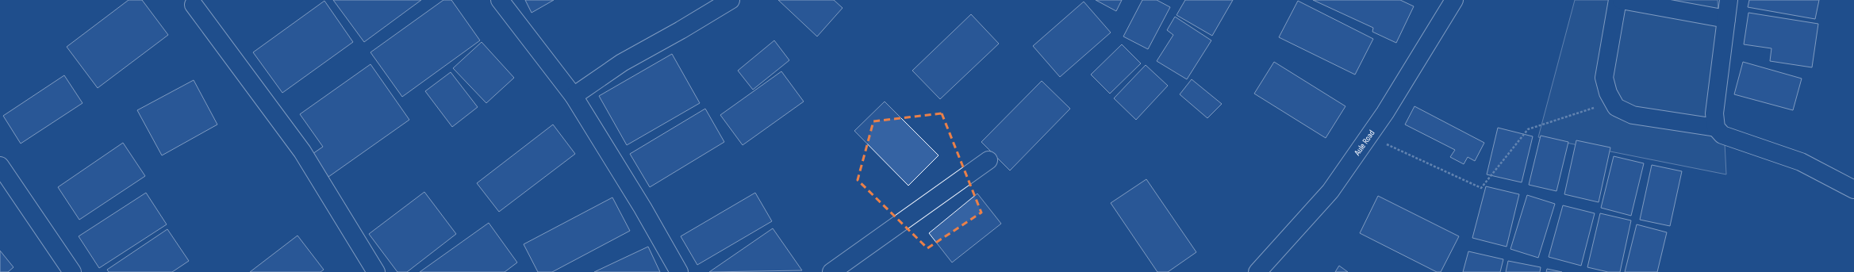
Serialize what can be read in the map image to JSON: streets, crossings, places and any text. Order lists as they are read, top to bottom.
{
  "streets": {
    "street": ["Aule Road"]
  }
}
